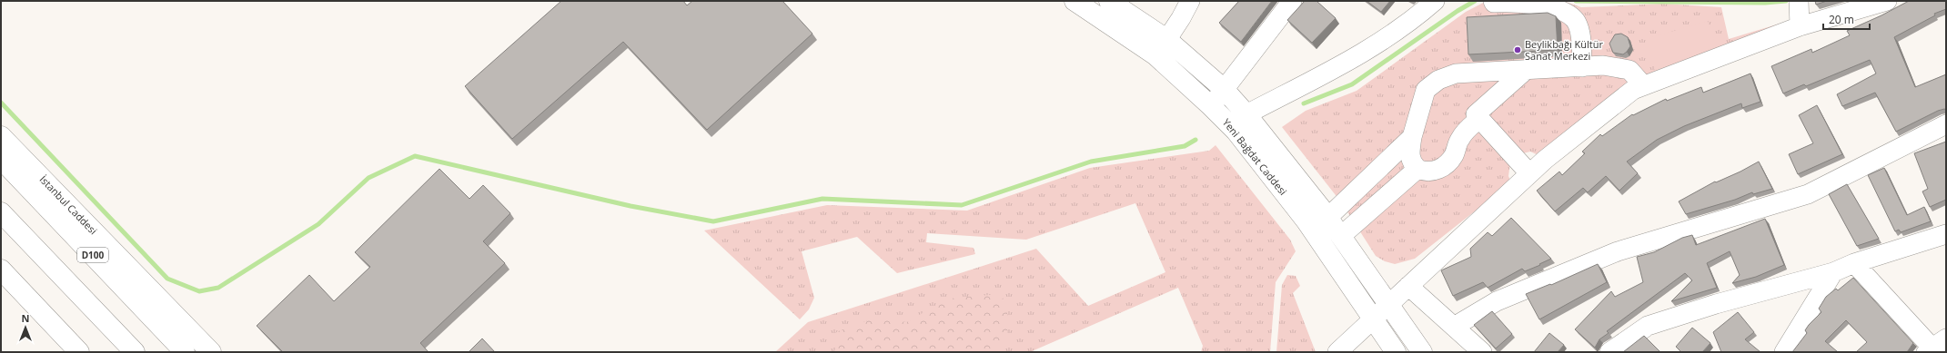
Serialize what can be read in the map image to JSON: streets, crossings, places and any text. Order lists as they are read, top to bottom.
{
  "streets": {
    "main road": ["Yeni Bağdat Caddesi", "İstanbul Caddesi", "D100"]
  },
  "places": ["Beylikbağı Kültür Sanat Merkezi"],
  "scale_bar": "20 m",
  "north": "top"
}
